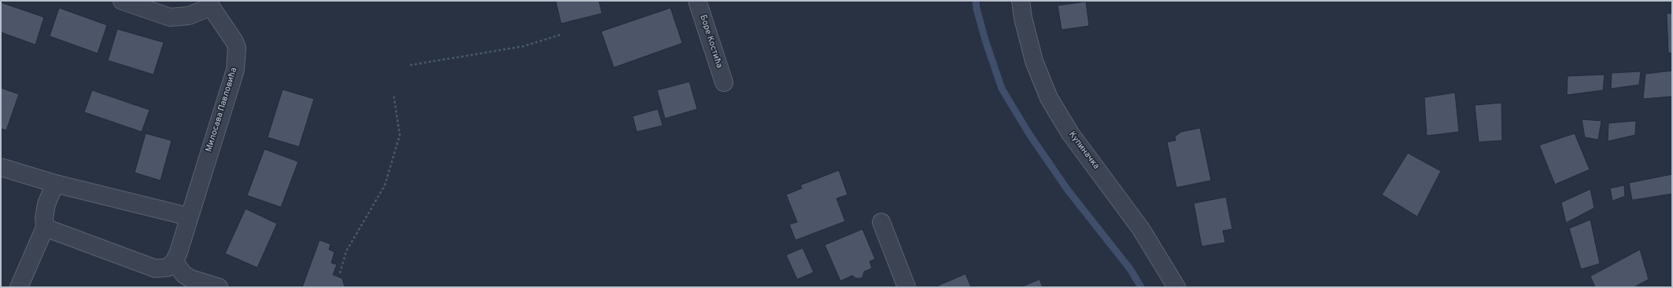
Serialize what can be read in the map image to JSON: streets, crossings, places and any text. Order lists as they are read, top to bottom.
{
  "streets": {
    "street": ["Боре Костића", "Милосава Павловића", "Купиначка"]
  }
}
